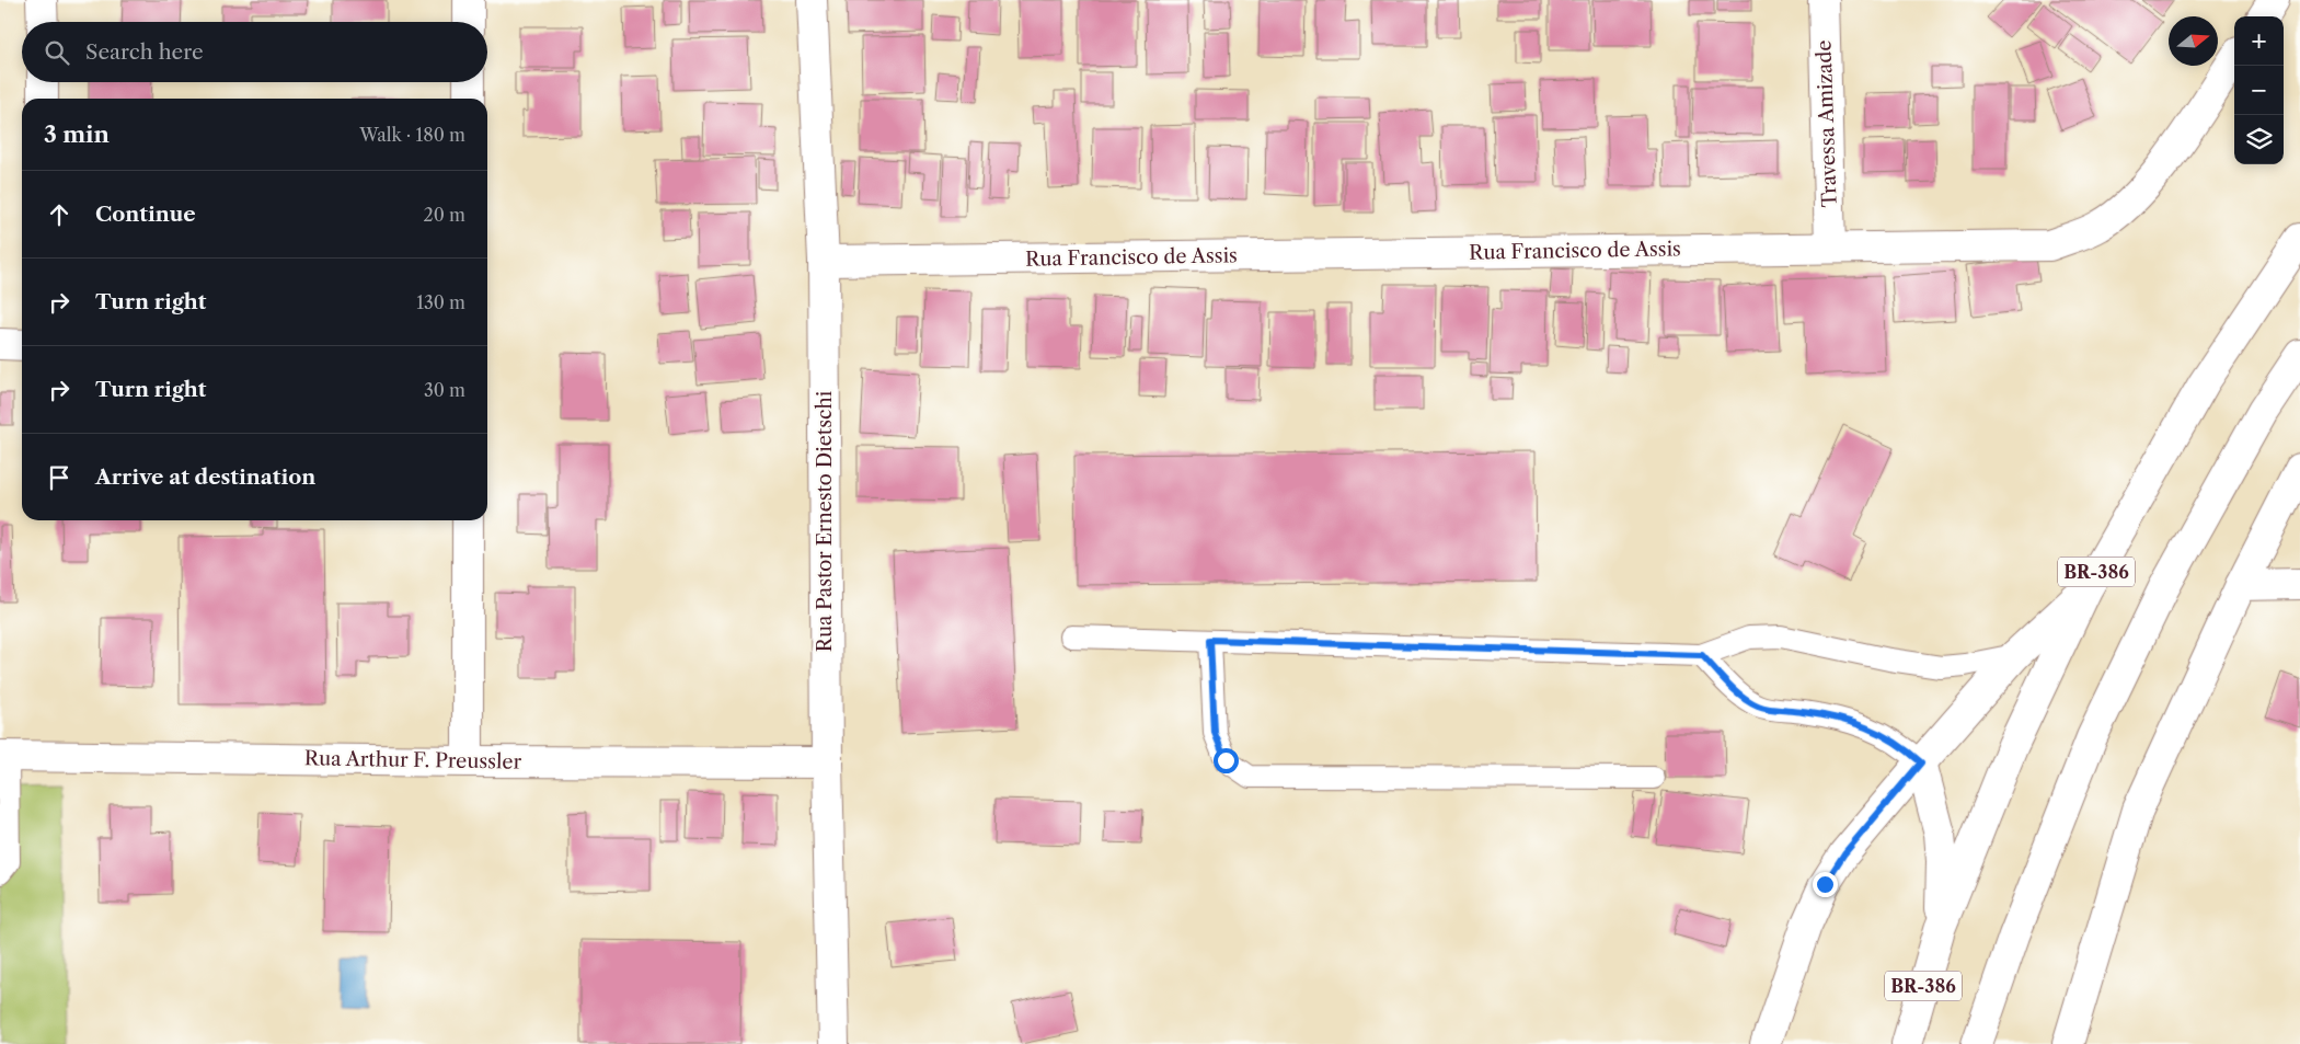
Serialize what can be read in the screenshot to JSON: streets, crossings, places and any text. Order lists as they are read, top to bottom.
{
  "streets": {
    "main road": [
      "Travessa Amizade",
      "Rua Francisco de Assis",
      "Rua Pastor Ernesto Dietschi",
      "BR-386",
      "Rua Arthur F. Preussler"
    ]
  },
  "crossings": [
    ["Travessa Amizade", "Rua Francisco de Assis"],
    ["Rua Francisco de Assis", "Rua Pastor Ernesto Dietschi"],
    ["Rua Pastor Ernesto Dietschi", "Rua Arthur F. Preussler"]
  ],
  "north": "right",
  "page": {
    "map_buttons": ["+", "−"],
    "search": "Search here",
    "heading": ["3 min", "Walk · 180 m"],
    "list": [
      ["Continue", "20 m"],
      ["Turn right", "130 m"],
      ["Turn right", "30 m"],
      "Arrive at destination"
    ]
  }
}
